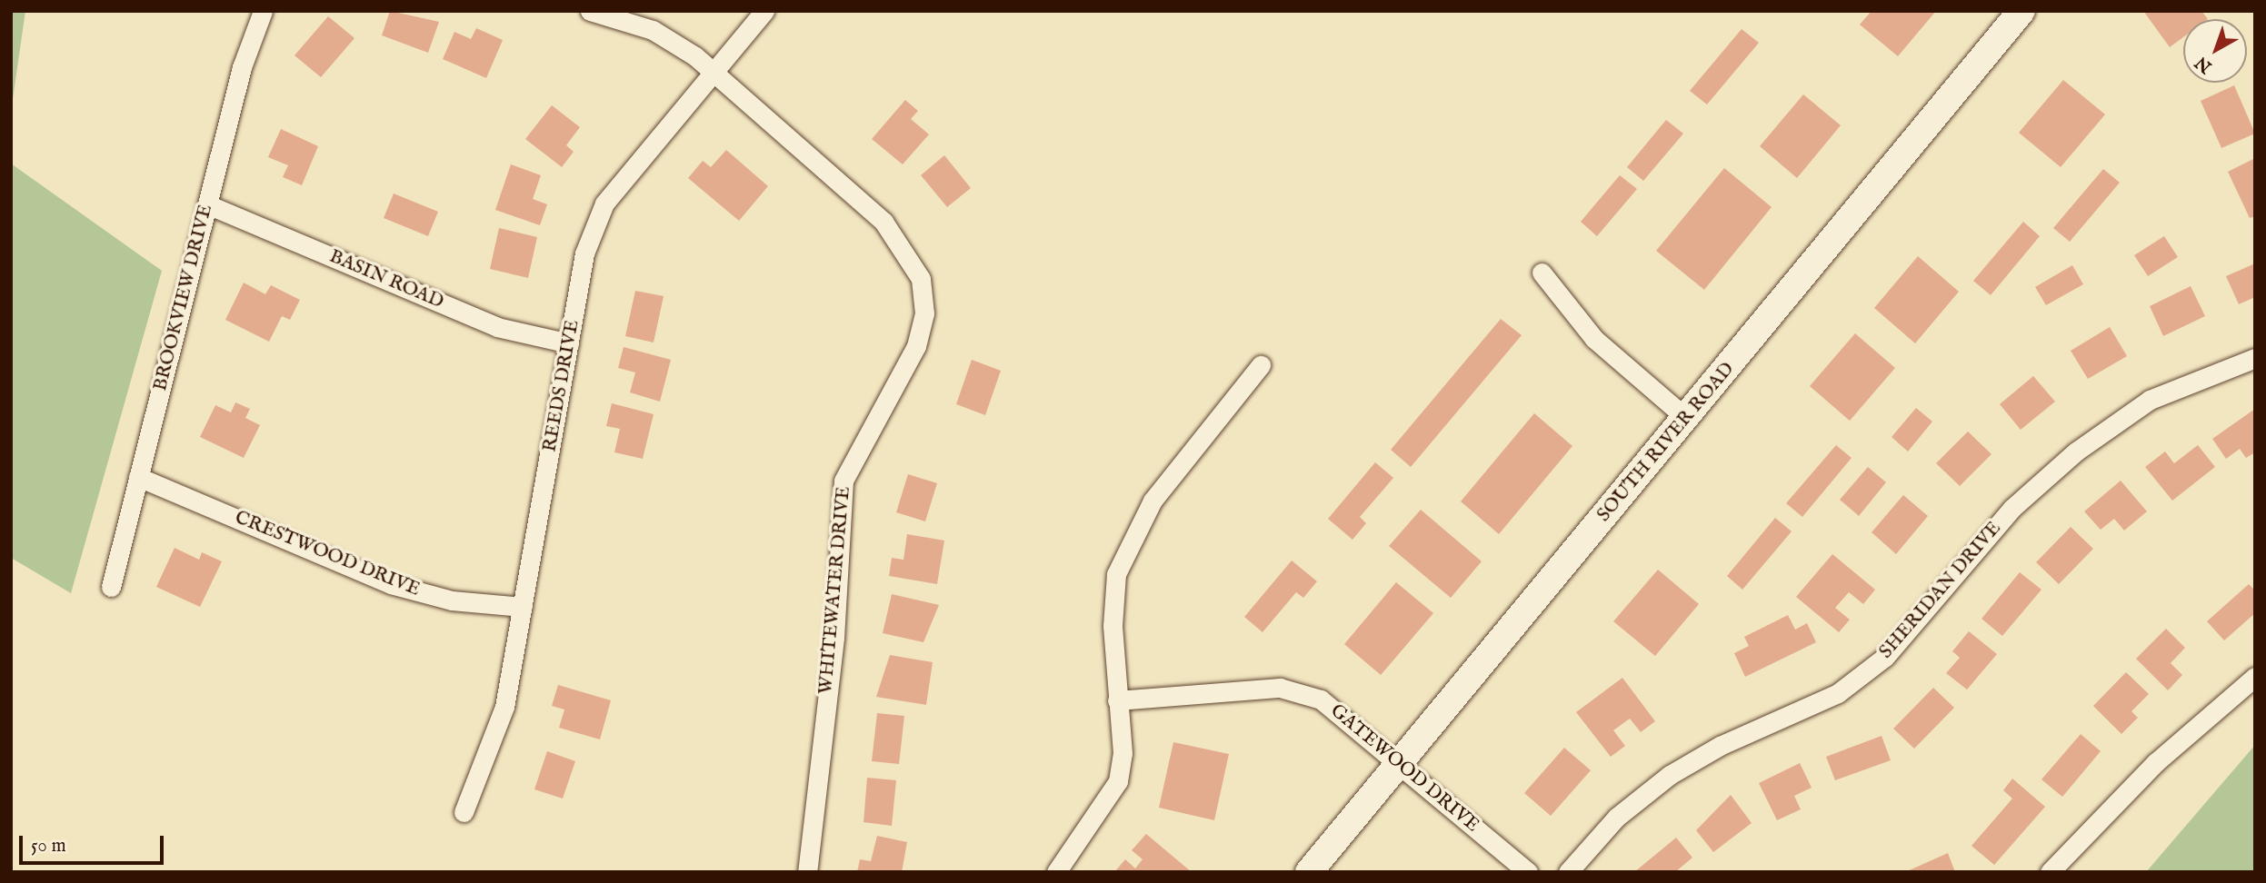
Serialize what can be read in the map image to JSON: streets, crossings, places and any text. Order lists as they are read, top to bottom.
{
  "streets": {
    "street": [
      "BASIN ROAD",
      "BROOKVIEW DRIVE",
      "REEDS DRIVE",
      "SOUTH RIVER ROAD",
      "CRESTWOOD DRIVE",
      "WHITEWATER DRIVE",
      "SHERIDAN DRIVE",
      "GATEWOOD DRIVE"
    ]
  },
  "crossings": [
    ["BASIN ROAD", "BROOKVIEW DRIVE"],
    ["BASIN ROAD", "REEDS DRIVE"],
    ["BROOKVIEW DRIVE", "CRESTWOOD DRIVE"],
    ["REEDS DRIVE", "CRESTWOOD DRIVE"],
    ["REEDS DRIVE", "WHITEWATER DRIVE"],
    ["SOUTH RIVER ROAD", "GATEWOOD DRIVE"]
  ],
  "scale_bar": "50 m",
  "north": "bottom left"
}
